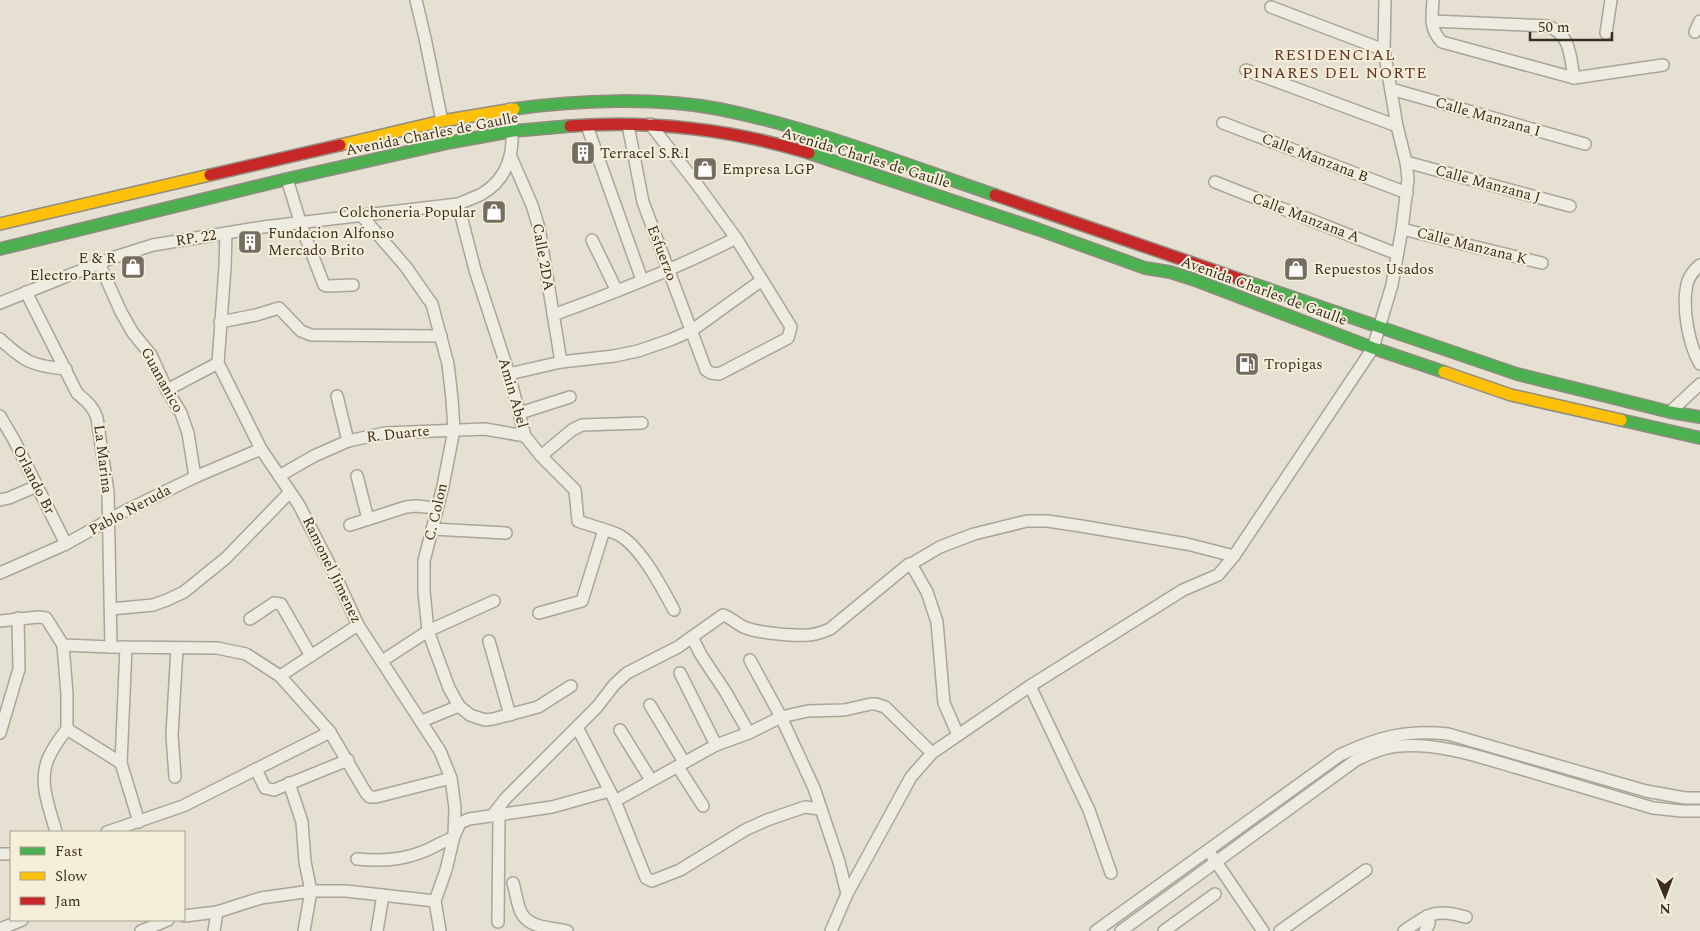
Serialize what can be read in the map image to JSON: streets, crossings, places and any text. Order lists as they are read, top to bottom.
{
  "streets": {
    "main road": ["Avenida Charles de Gaulle"],
    "street": [
      "Calle Manzana I",
      "Calle Manzana B",
      "Calle Manzana J",
      "Calle Manzana A",
      "RP. 22",
      "Calle Manzana K",
      "Esfuerzo",
      "Calle 2DA",
      "Guananico",
      "Amin Abel",
      "R. Duarte",
      "La Marina",
      "Orlando Br",
      "Pablo Neruda",
      "C. Colon",
      "Ramonel Jimenez"
    ]
  },
  "crossings": [
    ["Avenida Charles de Gaulle", "RP. 22"],
    ["Avenida Charles de Gaulle", "Esfuerzo"],
    ["RP. 22", "Calle 2DA"],
    ["RP. 22", "Guananico"],
    ["RP. 22", "Amin Abel"],
    ["RP. 22", "La Marina"],
    ["RP. 22", "C. Colon"],
    ["RP. 22", "Ramonel Jimenez"],
    ["Guananico", "Pablo Neruda"],
    ["Amin Abel", "R. Duarte"],
    ["R. Duarte", "C. Colon"],
    ["R. Duarte", "Ramonel Jimenez"],
    ["La Marina", "Pablo Neruda"],
    ["Orlando Br", "Pablo Neruda"],
    ["Pablo Neruda", "Ramonel Jimenez"]
  ],
  "districts": ["RESIDENCIAL PINARES DEL NORTE"],
  "places": {
    "building": ["Terracel S.R.I", "Fundacion Alfonso Mercado Brito"],
    "shop": [
      "Empresa LGP",
      "Colchoneria Popular",
      "E & R Electro Parts",
      "Repuestos Usados"
    ],
    "fuel station": ["Tropigas"]
  },
  "legend": ["Fast", "Slow", "Jam"],
  "scale_bar": "50 m",
  "north": "bottom"
}
